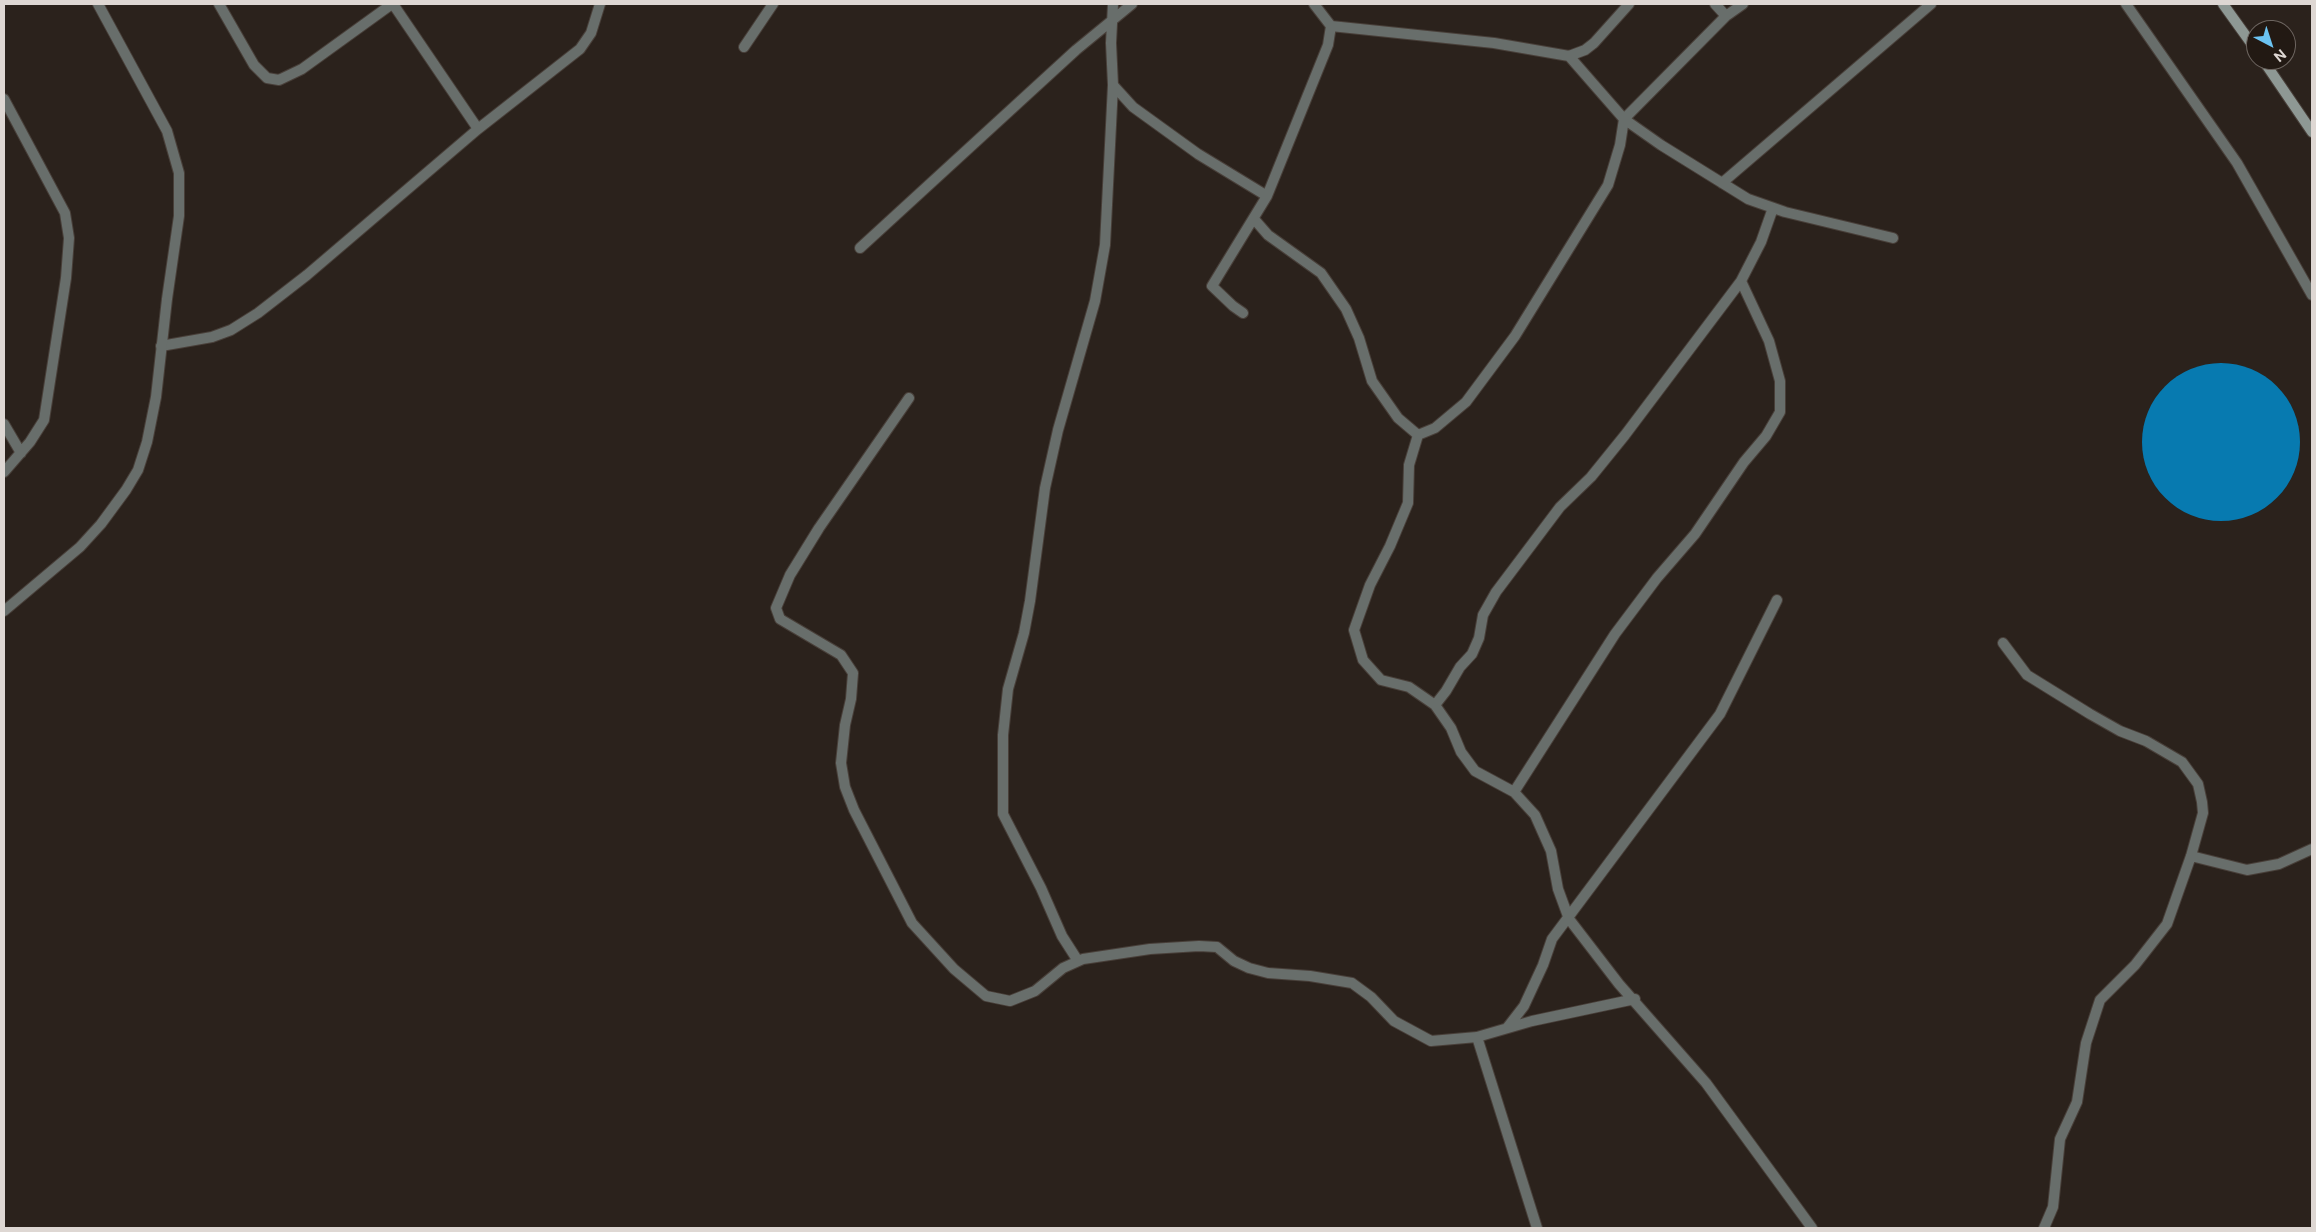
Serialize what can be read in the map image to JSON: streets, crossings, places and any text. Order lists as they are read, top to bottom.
{
  "north": "bottom right"
}
